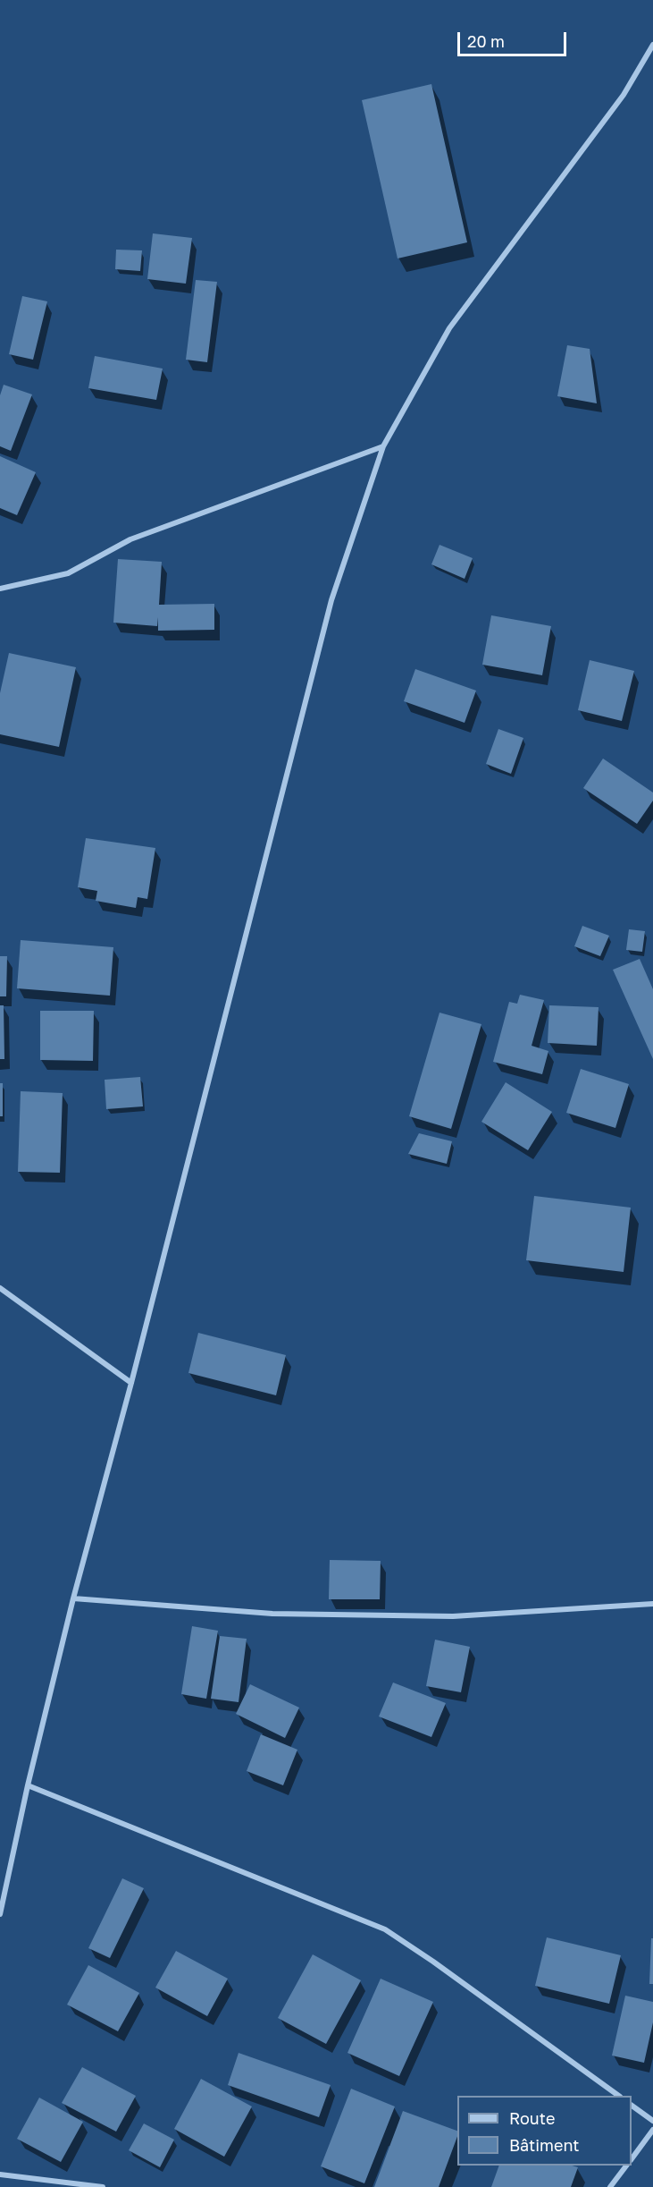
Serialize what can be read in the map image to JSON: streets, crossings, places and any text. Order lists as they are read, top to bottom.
{
  "legend": ["Route", "Bâtiment"],
  "scale_bar": "20 m"
}
